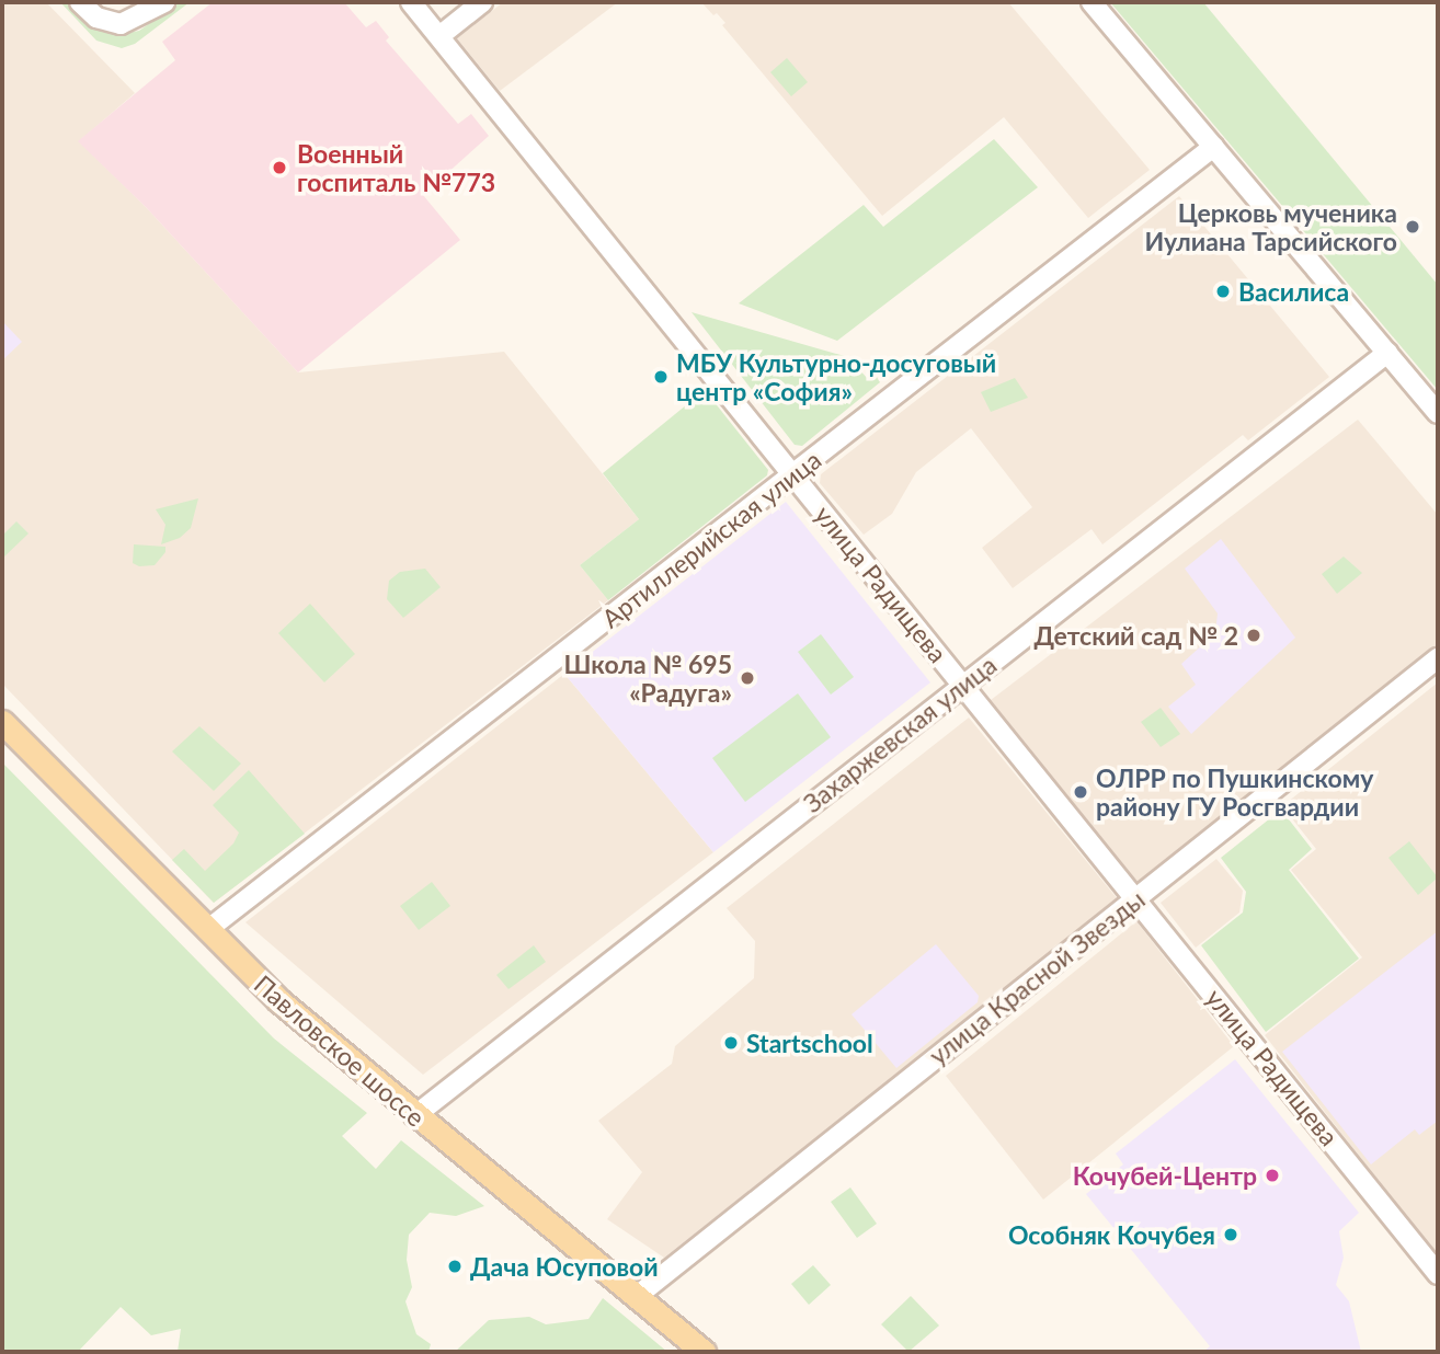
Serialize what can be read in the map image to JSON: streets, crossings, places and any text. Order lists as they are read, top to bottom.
{
  "streets": {
    "main road": ["Павловское шоссе"],
    "street": [
      "Артиллерийская улица",
      "улица Радищева",
      "Захаржевская улица",
      "улица Красной Звезды"
    ]
  },
  "crossings": [
    ["Артиллерийская улица", "улица Радищева"],
    ["Артиллерийская улица", "Павловское шоссе"],
    ["улица Радищева", "Захаржевская улица"],
    ["улица Радищева", "улица Красной Звезды"],
    ["Захаржевская улица", "Павловское шоссе"],
    ["улица Красной Звезды", "Павловское шоссе"]
  ],
  "places": [
    "Военный госпиталь №773",
    "Церковь мученика Иулиана Тарсийского",
    "Василиса",
    "МБУ Культурно-досуговый центр «София»",
    "Детский сад № 2",
    "Школа № 695 «Радуга»",
    "ОЛРР по Пушкинскому району ГУ Росгвардии",
    "Startschool",
    "Кочубей-Центр",
    "Особняк Кочубея",
    "Дача Юсуповой"
  ]
}
